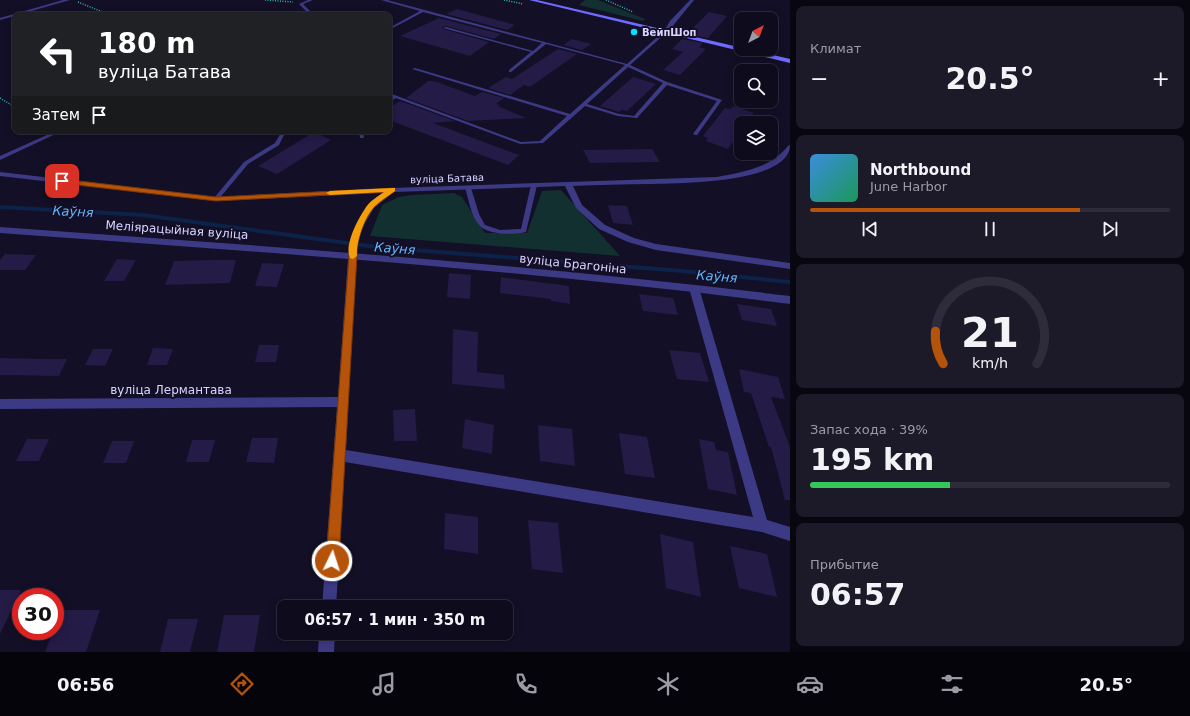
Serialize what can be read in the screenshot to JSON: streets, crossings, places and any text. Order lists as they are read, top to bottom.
{
  "streets": {
    "street": [
      "вуліца Батава",
      "Меліярацыйная вуліца",
      "вуліца Брагоніна",
      "вуліца Лермантава"
    ]
  },
  "crossings": [
    ["Меліярацыйная вуліца", "вуліца Брагоніна"]
  ],
  "water": ["Каўня"],
  "places": ["ВейпШоп"],
  "north": "top right",
  "page": {
    "tile": [
      "Климат",
      ["Запас хода · 39%", "195 km"],
      ["Прибытие", "06:57"]
    ],
    "turn": ["180 m", "вуліца Батава"],
    "heat": ["−", "20.5°", "+"],
    "then": "Затем",
    "song": ["Northbound", "June Harbor"],
    "limit": "30",
    "trip": "06:57 · 1 мин · 350 m",
    "tabs": ["06:56", "20.5°"],
    "gauge": ["21", "km/h"]
  }
}
